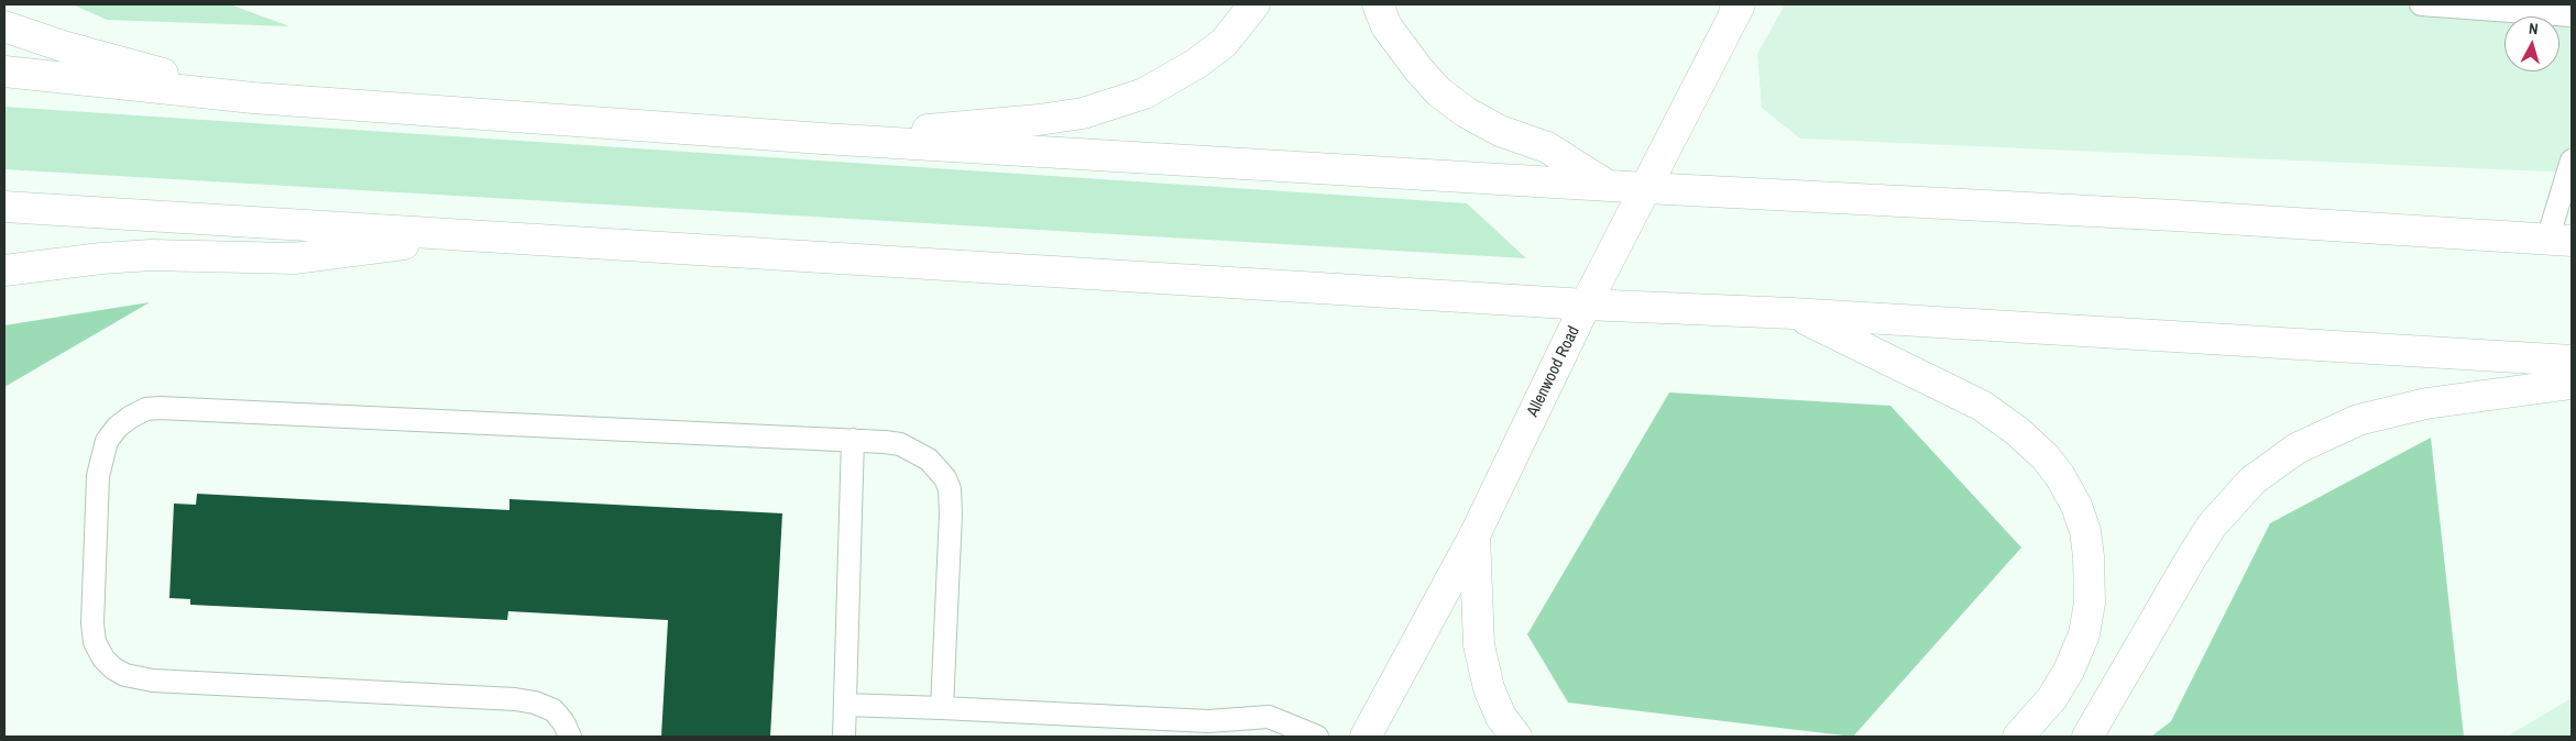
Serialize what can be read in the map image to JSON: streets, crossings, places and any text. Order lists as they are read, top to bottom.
{
  "streets": {
    "main road": ["Allenwood Road"]
  },
  "north": "top"
}
